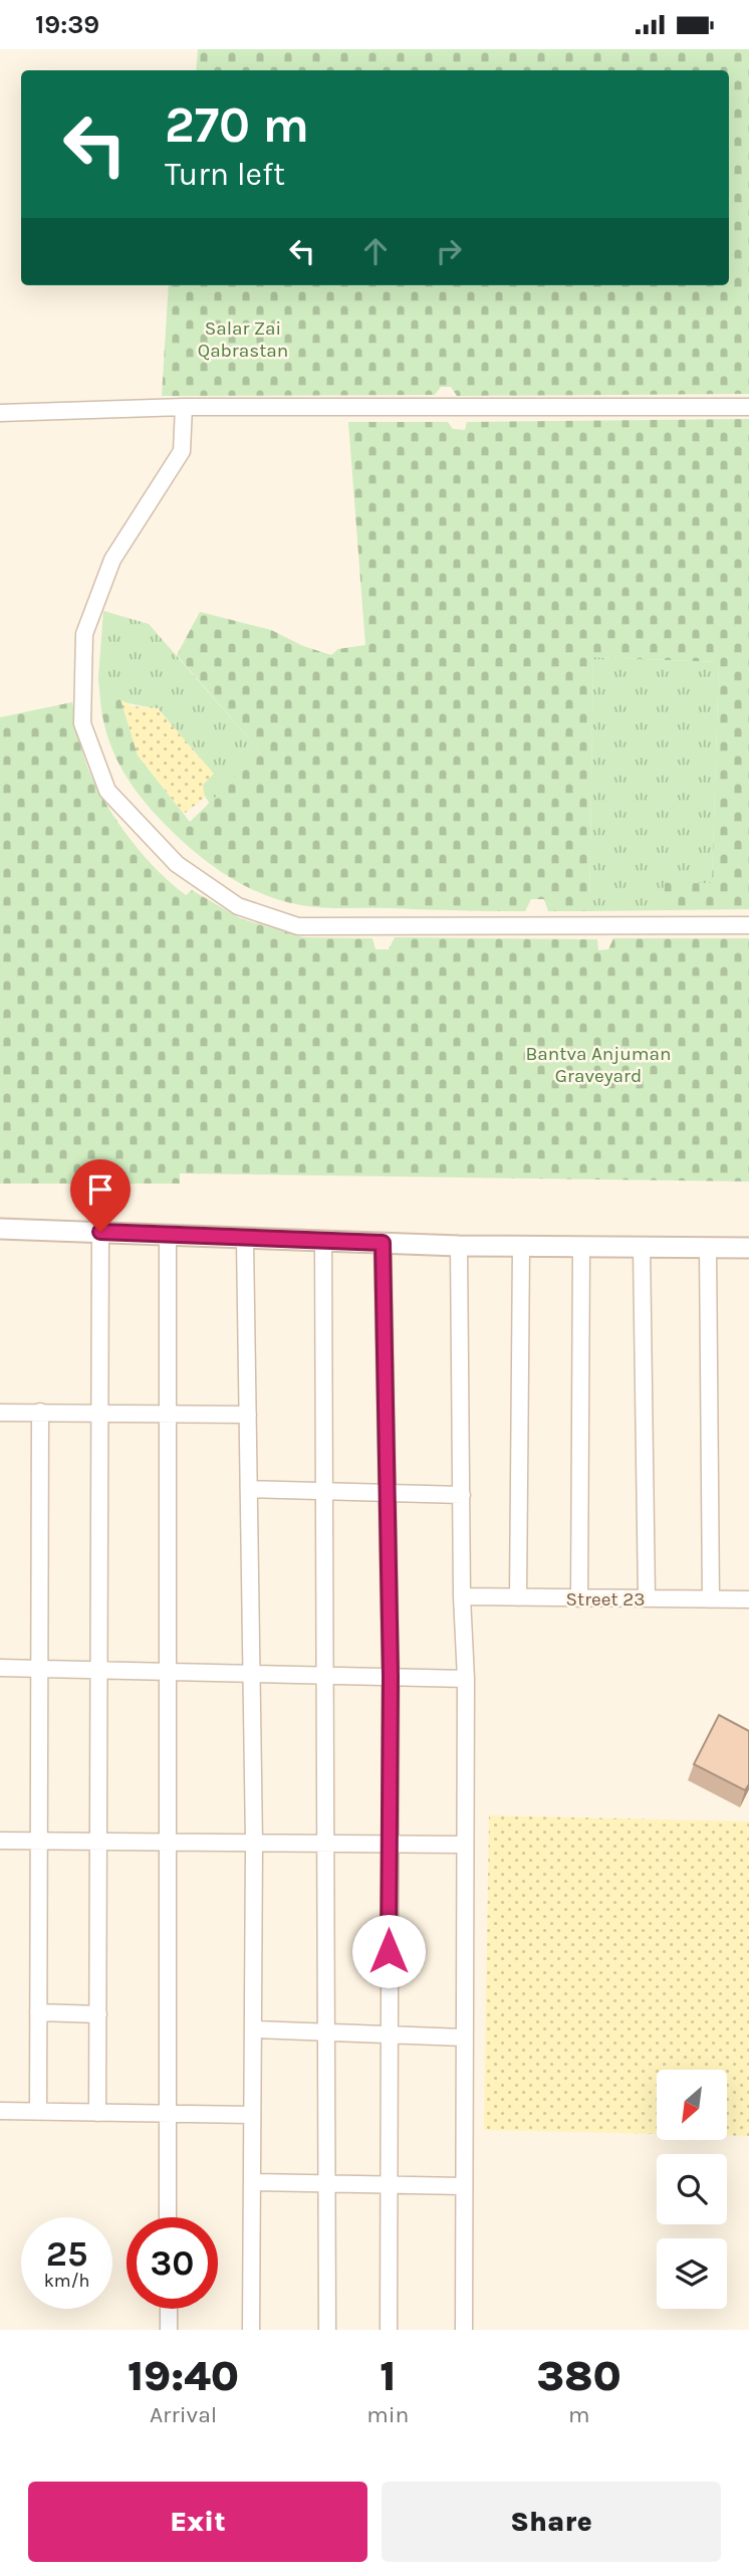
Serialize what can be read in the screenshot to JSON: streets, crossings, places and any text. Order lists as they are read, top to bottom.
{
  "streets": {
    "street": ["Street 23"]
  },
  "parks": ["Salar Zai Qabrastan", "Bantva Anjuman Graveyard"],
  "north": "bottom left",
  "page": {
    "status": "19:39",
    "turn": ["270 m", "Turn left"],
    "speed": "25 km/h",
    "limit": "30",
    "eta": [
      "19:40",
      "Arrival",
      "1",
      "min",
      "380",
      "m"
    ],
    "buttons": ["Exit", "Share"]
  }
}
